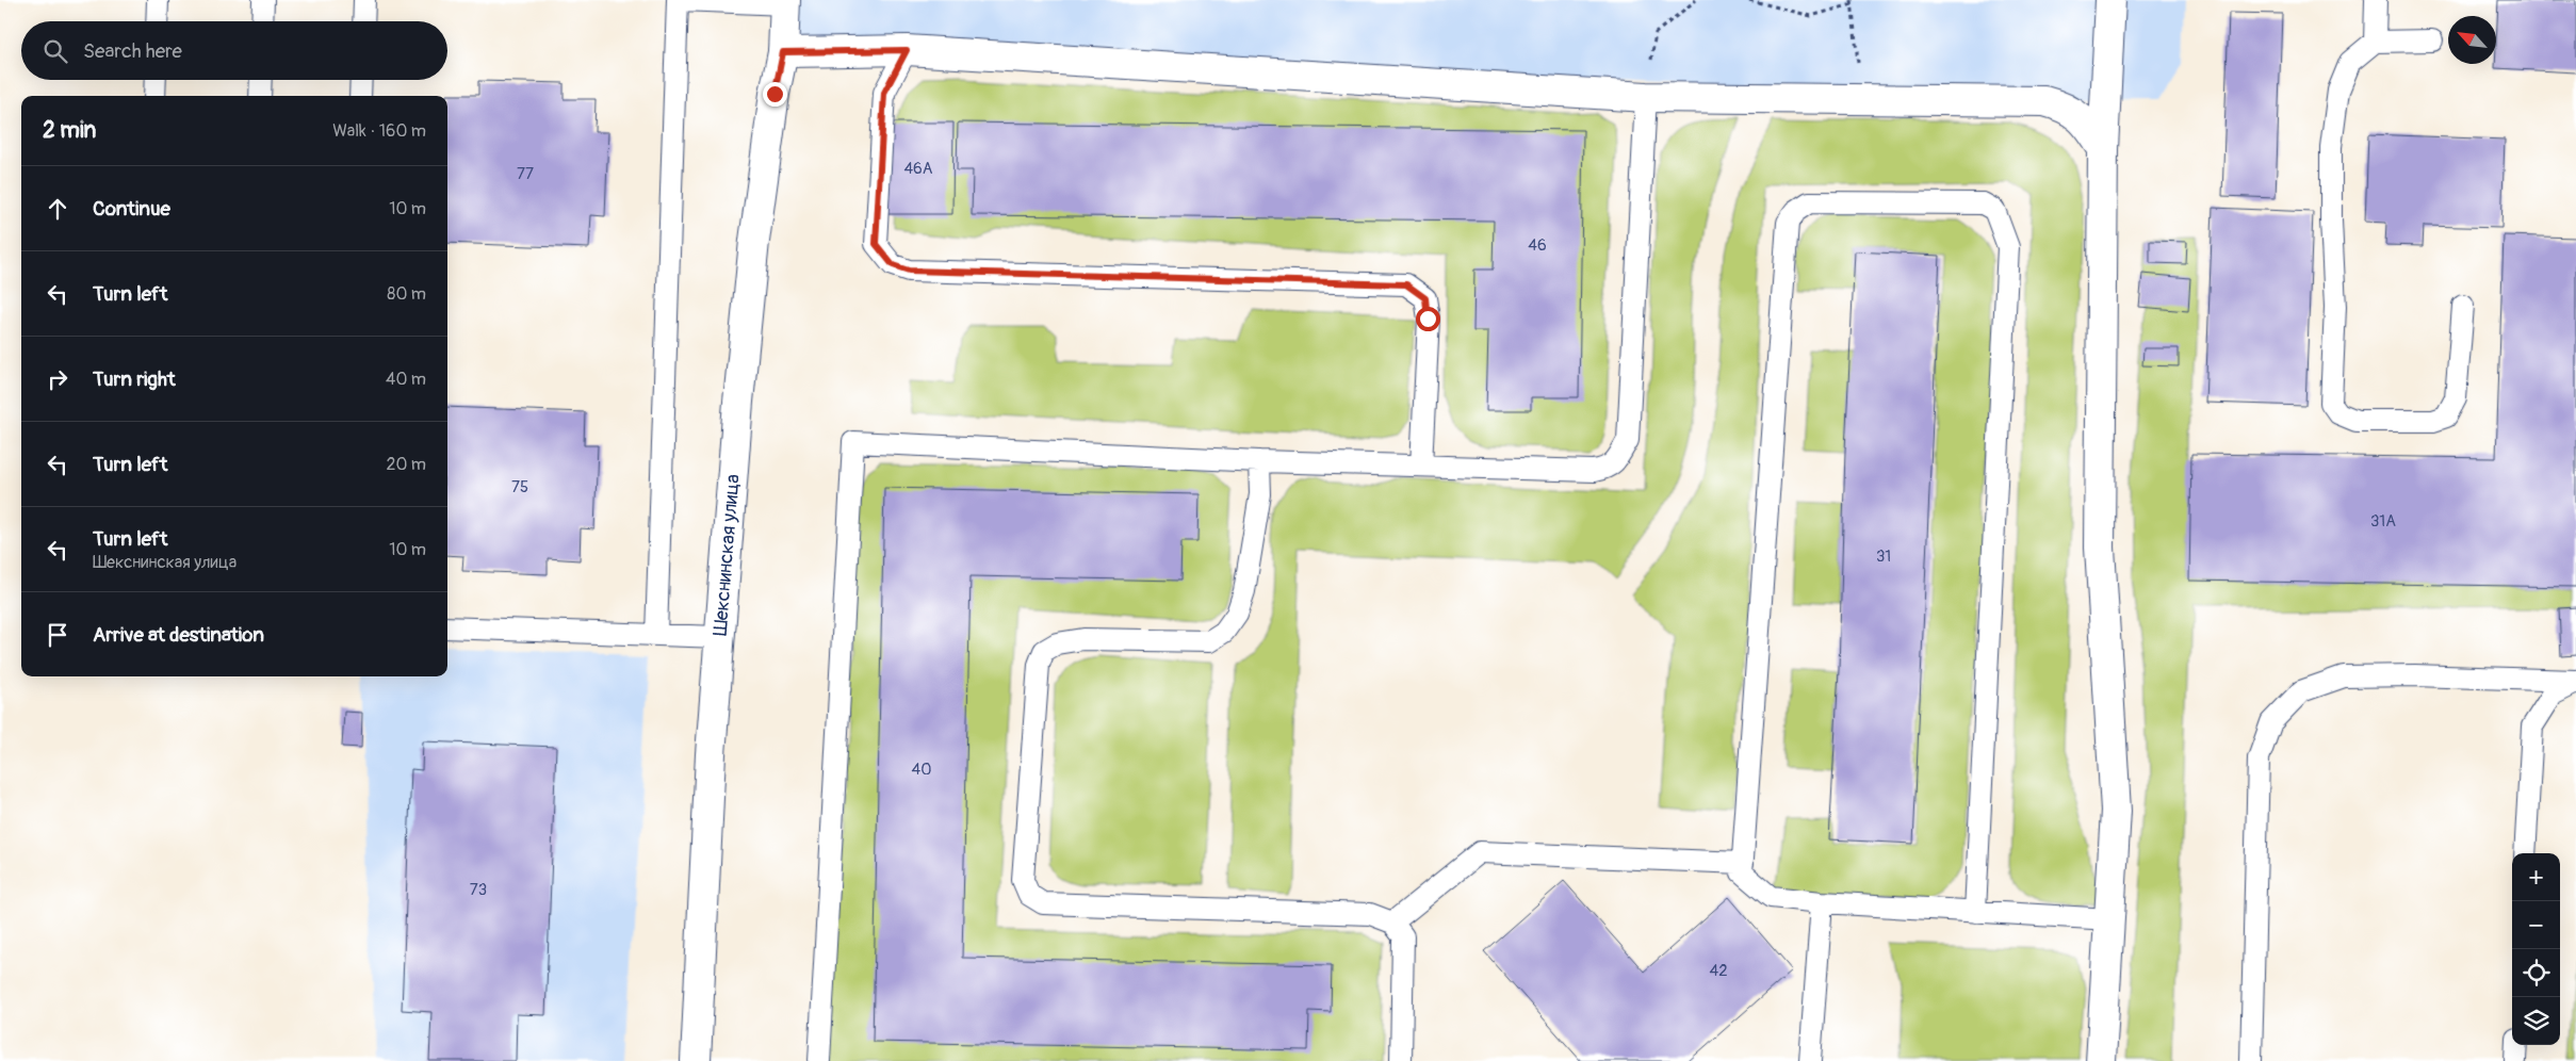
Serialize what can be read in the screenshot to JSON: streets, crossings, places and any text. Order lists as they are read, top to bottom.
{
  "streets": {
    "street": ["Шекснинская улица"]
  },
  "house_numbers": [
    "46А",
    "77",
    "46",
    "75",
    "31А",
    "31",
    "40",
    "73",
    "42"
  ],
  "north": "top left",
  "page": {
    "search": "Search here",
    "heading": ["2 min", "Walk · 160 m"],
    "list": [
      ["Continue", "10 m"],
      ["Turn left", "80 m"],
      ["Turn right", "40 m"],
      ["Turn left", "20 m"],
      ["Turn left", "Шекснинская улица", "10 m"],
      "Arrive at destination"
    ],
    "map_buttons": ["+", "−"]
  }
}
